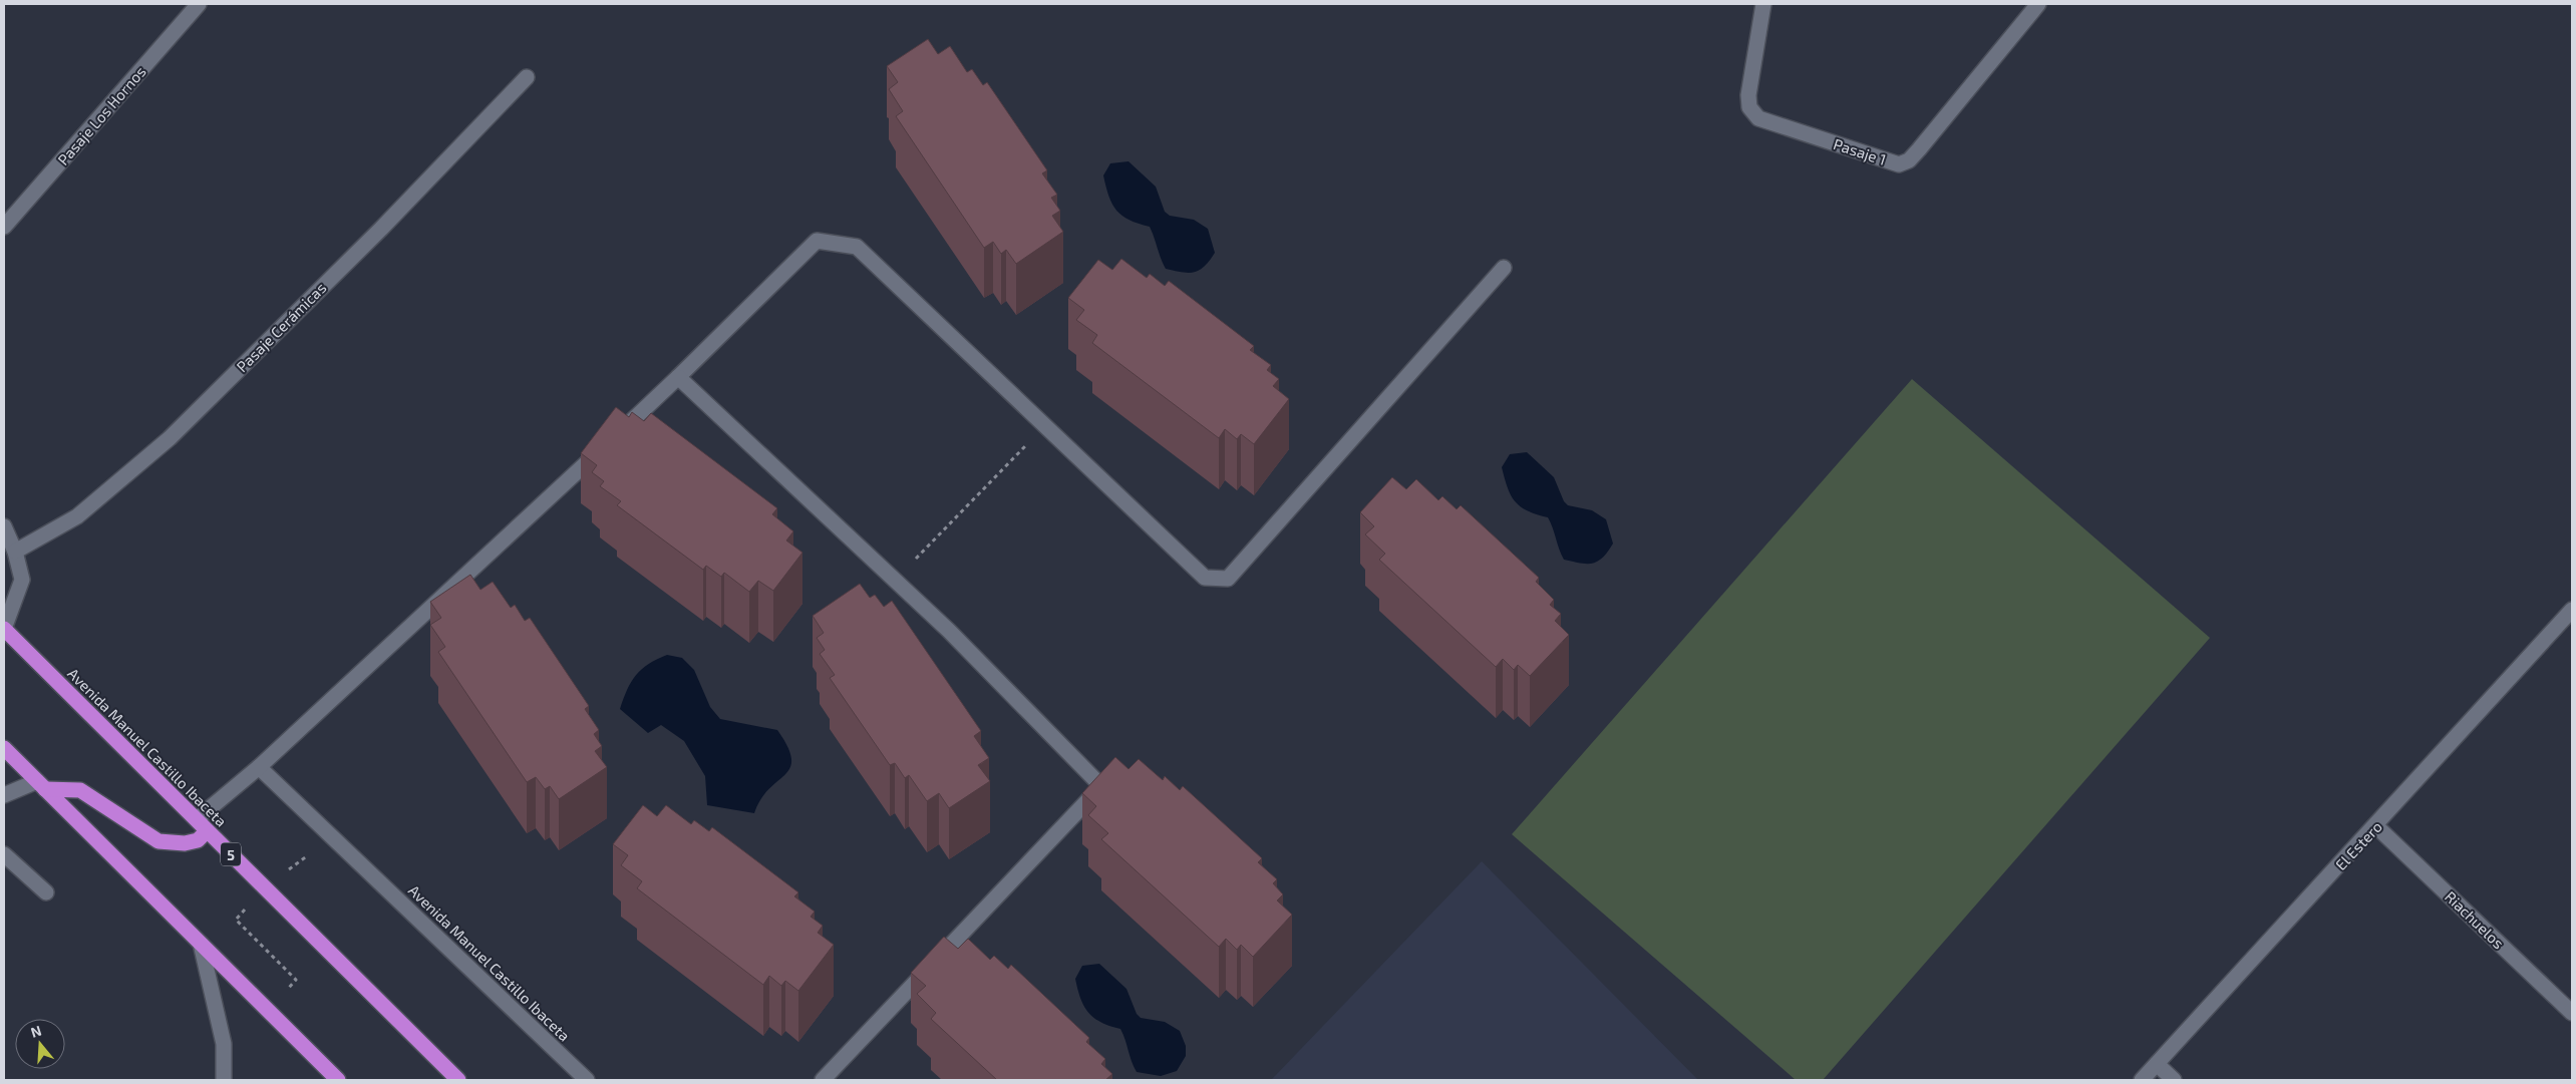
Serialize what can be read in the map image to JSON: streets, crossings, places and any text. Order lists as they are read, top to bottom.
{
  "streets": {
    "highway": ["Avenida Manuel Castillo Ibaceta", "5"],
    "street": [
      "Pasaje Los Hornos",
      "Pasaje 1",
      "Pasaje Cerámicas",
      "El Estero",
      "Riachuelos"
    ]
  },
  "crossings": [
    ["Pasaje Cerámicas", "Avenida Manuel Castillo Ibaceta"],
    ["El Estero", "Riachuelos"]
  ],
  "north": "top"
}
